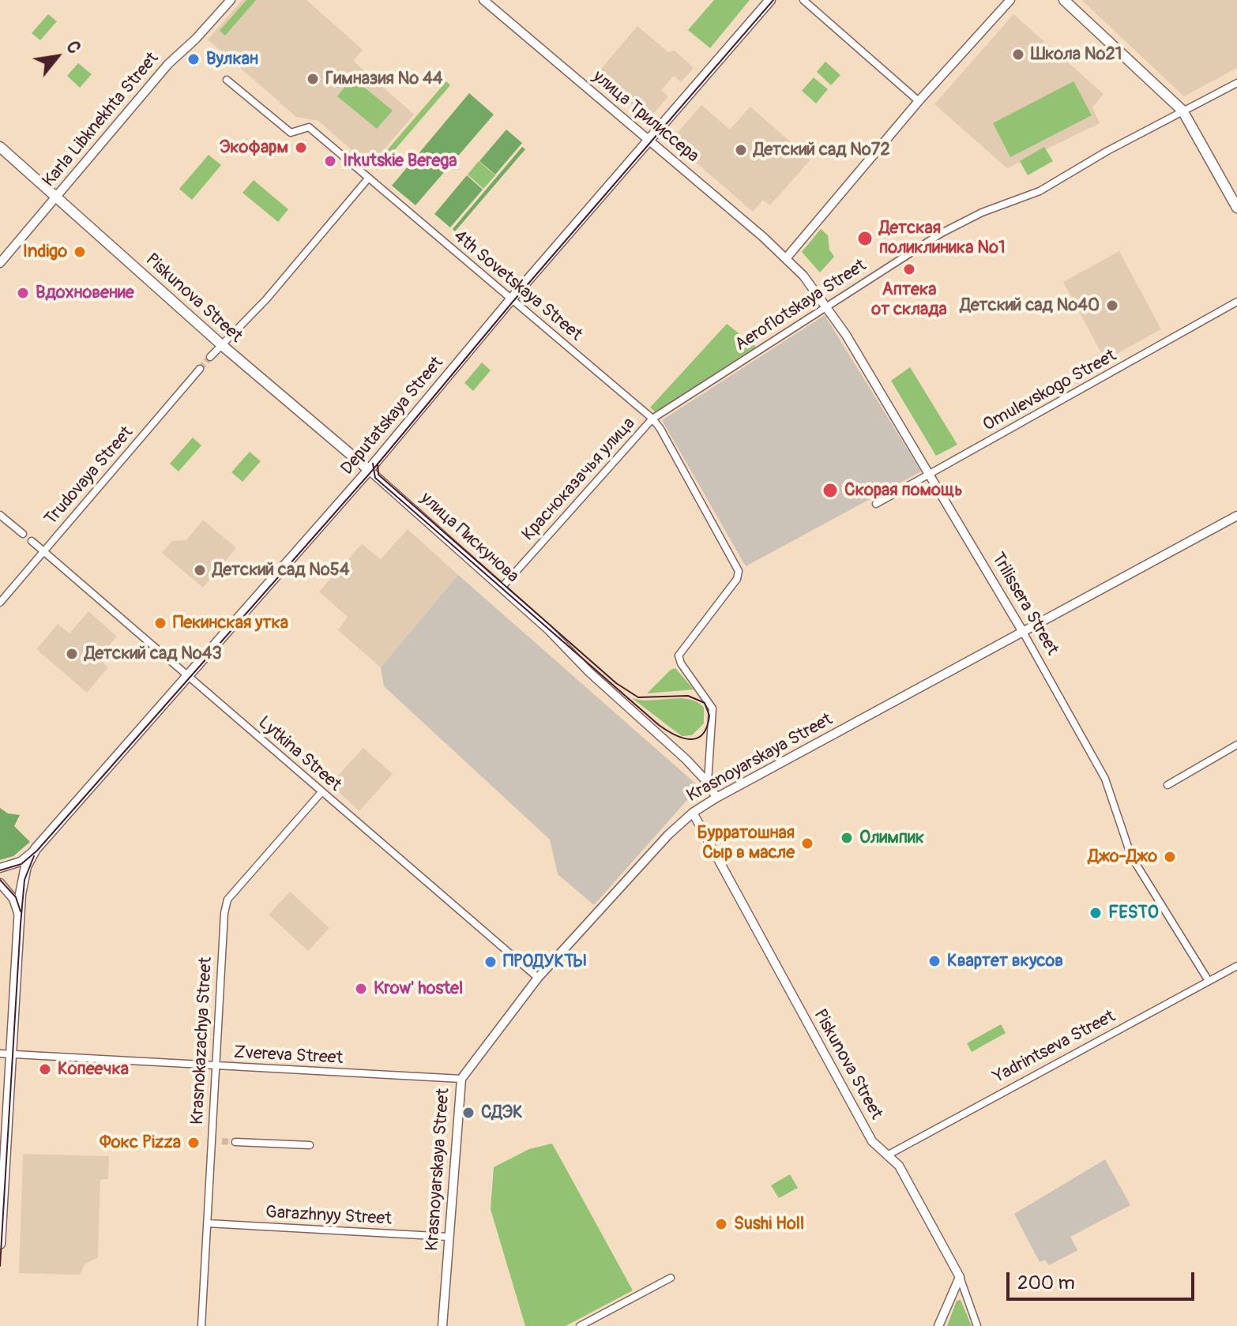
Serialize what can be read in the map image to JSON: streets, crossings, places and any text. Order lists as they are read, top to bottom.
{
  "streets": {
    "main road": ["Piskunova Street", "Deputatskaya Street"],
    "street": [
      "улица Трилиссера",
      "Karla Libknekhta Street",
      "4th Sovetskaya Street",
      "Aeroflotskaya Street",
      "Omulevskogo Street",
      "Trudovaya Street",
      "Красноказачья улица",
      "улица Пискунова",
      "Trilissera Street",
      "Lytkina Street",
      "Krasnoyarskaya Street",
      "Krasnokazachya Street",
      "Yadrintseva Street",
      "Zvereva Street",
      "Garazhnyy Street"
    ]
  },
  "crossings": [
    ["улица Трилиссера", "Deputatskaya Street"],
    ["улица Трилиссера", "Trilissera Street"],
    ["Karla Libknekhta Street", "Piskunova Street"],
    ["4th Sovetskaya Street", "Aeroflotskaya Street"],
    ["4th Sovetskaya Street", "Deputatskaya Street"],
    ["4th Sovetskaya Street", "Красноказачья улица"],
    ["Piskunova Street", "Deputatskaya Street"],
    ["Piskunova Street", "улица Пискунова"],
    ["Piskunova Street", "Krasnoyarskaya Street"],
    ["Piskunova Street", "Yadrintseva Street"],
    ["Aeroflotskaya Street", "Красноказачья улица"],
    ["Aeroflotskaya Street", "Trilissera Street"],
    ["Omulevskogo Street", "Trilissera Street"],
    ["Deputatskaya Street", "улица Пискунова"],
    ["Deputatskaya Street", "Lytkina Street"],
    ["Deputatskaya Street", "Zvereva Street"],
    ["Trudovaya Street", "Lytkina Street"],
    ["Красноказачья улица", "улица Пискунова"],
    ["Trilissera Street", "Krasnoyarskaya Street"],
    ["Trilissera Street", "Yadrintseva Street"],
    ["Lytkina Street", "Krasnoyarskaya Street"],
    ["Lytkina Street", "Krasnokazachya Street"],
    ["Krasnoyarskaya Street", "Zvereva Street"],
    ["Krasnoyarskaya Street", "Garazhnyy Street"],
    ["Krasnokazachya Street", "Zvereva Street"],
    ["Krasnokazachya Street", "Garazhnyy Street"]
  ],
  "places": [
    "Школа №21",
    "Вулкан",
    "Гимназия № 44",
    "Экофарм",
    "Детский сад №72",
    "Irkutskie Berega",
    "Детская поликлиника №1",
    "Indigo",
    "Аптека от склада",
    "Вдохновение",
    "Детский сад №40",
    "Скорая помощь",
    "Детский сад №54",
    "Пекинская утка",
    "Детский сад №43",
    "Олимпик",
    "Бурратошная Сыр в масле",
    "Джо-Джо",
    "FESTO",
    "Квартет вкусов",
    "ПРОДУКТЫ",
    "Krow' hostel",
    "Копеечка",
    "СДЭК",
    "Фокс Pizza",
    "Sushi Holl"
  ],
  "scale_bar": "200 m",
  "north": "top right"
}
